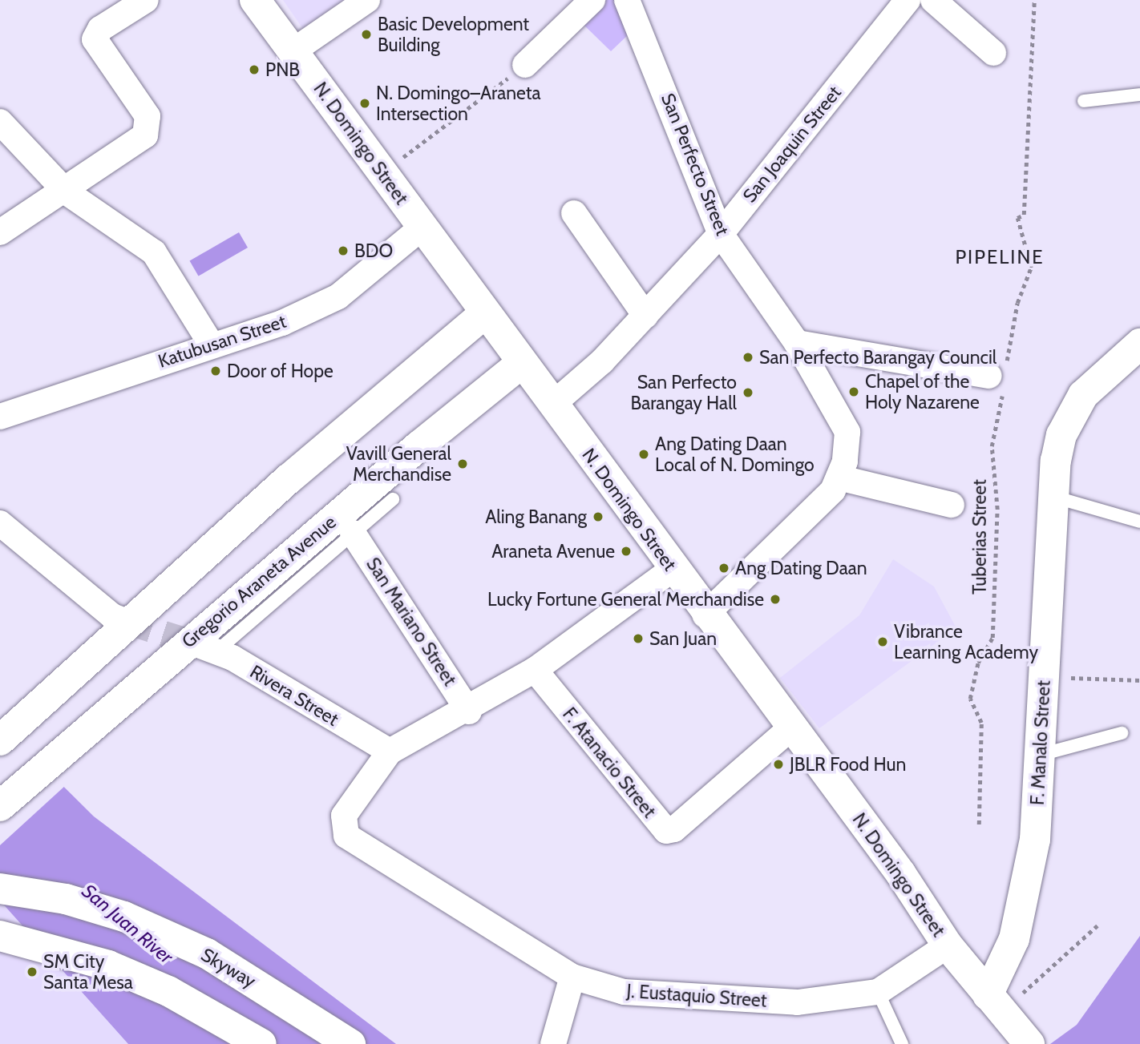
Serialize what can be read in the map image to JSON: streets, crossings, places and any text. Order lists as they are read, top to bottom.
{
  "streets": {
    "main road": [
      "N. Domingo Street",
      "Gregorio Araneta Avenue",
      "F. Manalo Street",
      "Skyway"
    ],
    "street": [
      "San Joaquin Street",
      "San Perfecto Street",
      "Katubusan Street",
      "San Mariano Street",
      "Rivera Street",
      "F. Atanacio Street",
      "J. Eustaquio Street"
    ],
    "path": ["Tuberias Street"]
  },
  "crossings": [
    ["N. Domingo Street", "San Joaquin Street"],
    ["N. Domingo Street", "San Perfecto Street"],
    ["N. Domingo Street", "Katubusan Street"],
    ["N. Domingo Street", "Gregorio Araneta Avenue"],
    ["N. Domingo Street", "F. Manalo Street"],
    ["N. Domingo Street", "F. Atanacio Street"],
    ["N. Domingo Street", "J. Eustaquio Street"],
    ["San Joaquin Street", "San Perfecto Street"],
    ["Rivera Street", "J. Eustaquio Street"]
  ],
  "districts": ["PIPELINE"],
  "water": ["San Juan River"],
  "places": [
    "Basic Development Building",
    "PNB",
    "N. Domingo–Araneta Intersection",
    "BDO",
    "San Perfecto Barangay Council",
    "Door of Hope",
    "Chapel of the Holy Nazarene",
    "San Perfecto Barangay Hall",
    "Ang Dating Daan Local of N. Domingo",
    "Vavill General Merchandise",
    "Aling Banang",
    "Araneta Avenue",
    "Ang Dating Daan",
    "Lucky Fortune General Merchandise",
    "San Juan",
    "Vibrance Learning Academy",
    "JBLR Food Hun",
    "SM City Santa Mesa"
  ]
}
